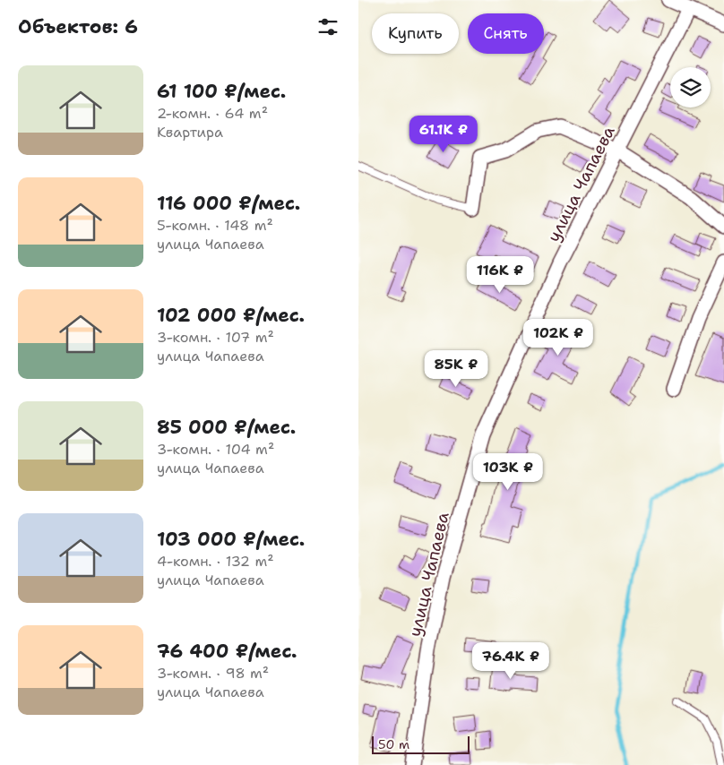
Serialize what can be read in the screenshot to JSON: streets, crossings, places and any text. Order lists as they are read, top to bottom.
{
  "streets": {
    "street": ["улица Чапаева"]
  },
  "scale_bar": "50 m",
  "page": {
    "heading": "Объектов: 6",
    "chip": ["Купить", "Снять"],
    "list": [
      {
        "name": "61 100 ₽/мес.",
        "note": "2-комн. · 64 m² · Квартира"
      },
      {
        "name": "116 000 ₽/мес.",
        "note": "5-комн. · 148 m² · улица Чапаева"
      },
      {
        "name": "102 000 ₽/мес.",
        "note": "3-комн. · 107 m² · улица Чапаева"
      },
      {
        "name": "85 000 ₽/мес.",
        "note": "3-комн. · 104 m² · улица Чапаева"
      },
      {
        "name": "103 000 ₽/мес.",
        "note": "4-комн. · 132 m² · улица Чапаева"
      },
      {
        "name": "76 400 ₽/мес.",
        "note": "3-комн. · 98 m² · улица Чапаева"
      }
    ],
    "price": [
      "61.1K ₽",
      "116K ₽",
      "102K ₽",
      "85K ₽",
      "103K ₽",
      "76.4K ₽"
    ],
    "scale": "50 m"
  }
}
